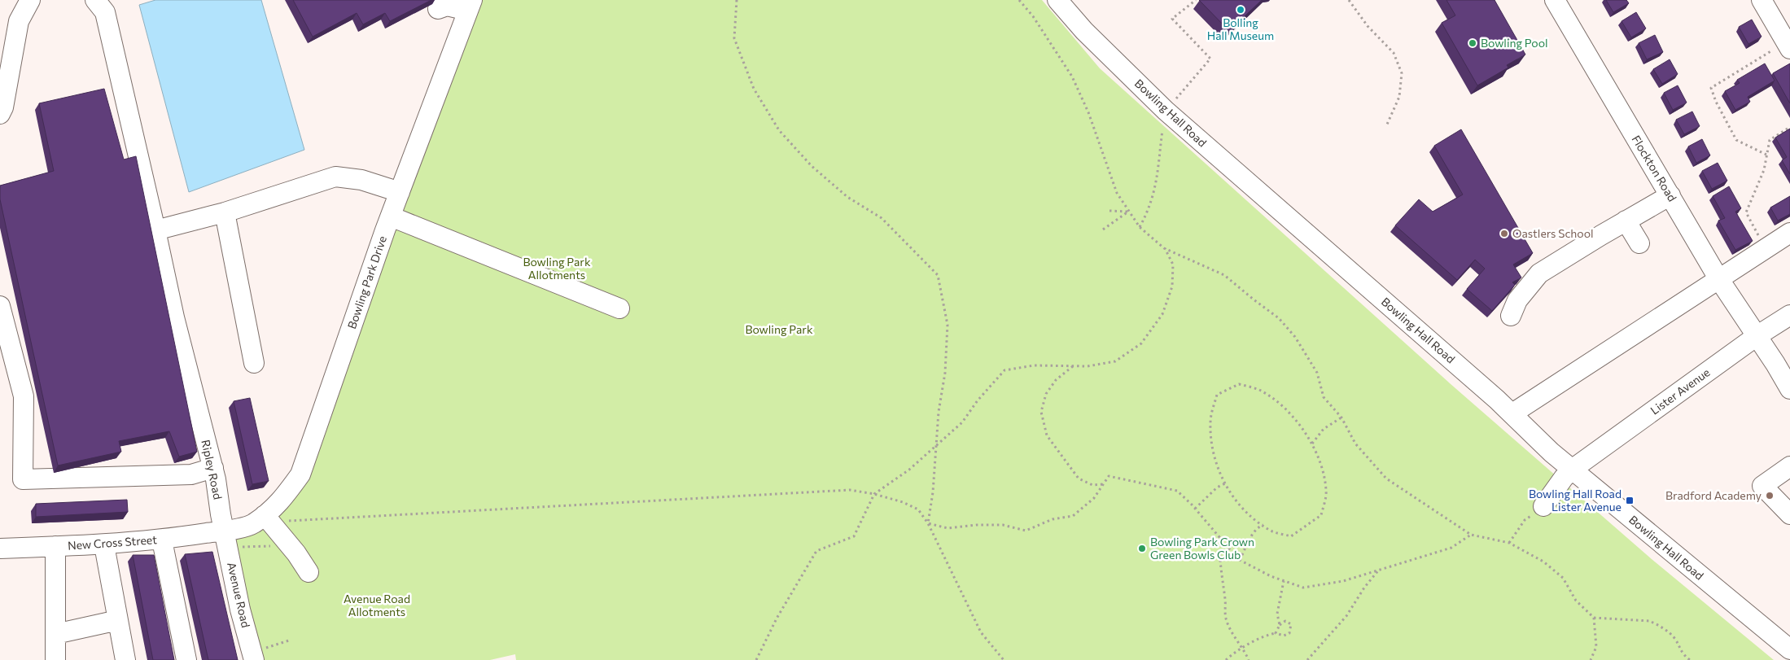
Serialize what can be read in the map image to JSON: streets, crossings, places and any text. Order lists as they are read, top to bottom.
{
  "streets": {
    "street": [
      "Bowling Hall Road",
      "Flockton Road",
      "Bowling Park Drive",
      "Lister Avenue",
      "Ripley Road",
      "New Cross Street",
      "Avenue Road"
    ]
  },
  "crossings": [
    ["Bowling Hall Road", "Lister Avenue"],
    ["Flockton Road", "Lister Avenue"],
    ["Bowling Park Drive", "Ripley Road"],
    ["Bowling Park Drive", "New Cross Street"],
    ["Bowling Park Drive", "Avenue Road"],
    ["Ripley Road", "New Cross Street"],
    ["Ripley Road", "Avenue Road"],
    ["New Cross Street", "Avenue Road"]
  ],
  "parks": ["Bowling Park Allotments", "Bowling Park", "Avenue Road Allotments"],
  "places": {
    "other": [
      "Bolling Hall Museum",
      "Bowling Pool",
      "Oastlers School",
      "Bradford Academy",
      "Bowling Park Crown Green Bowls Club"
    ],
    "transit": ["Bowling Hall Road Lister Avenue"]
  }
}
